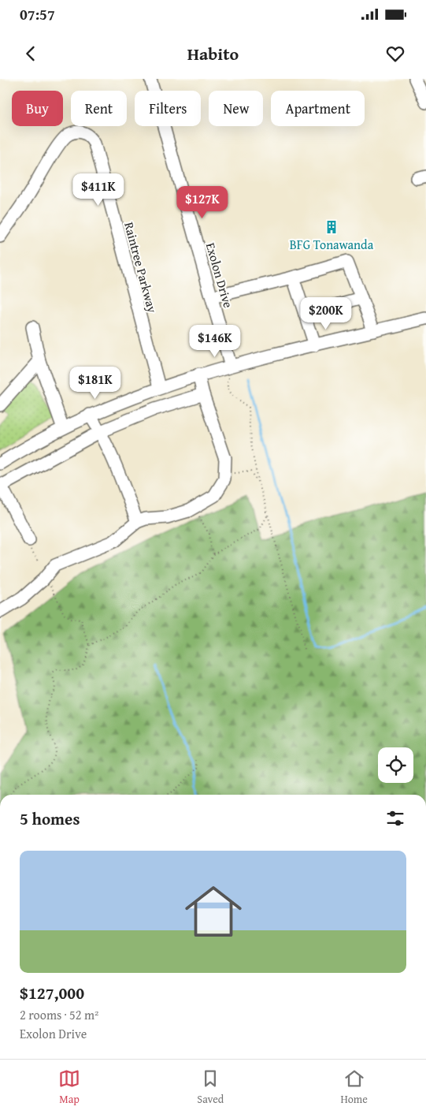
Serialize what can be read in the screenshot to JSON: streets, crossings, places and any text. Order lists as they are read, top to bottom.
{
  "streets": {
    "street": ["Raintree Parkway", "Exolon Drive"]
  },
  "places": {
    "building": ["BFG Tonawanda"]
  },
  "page": {
    "status": "07:57",
    "header": "Habito",
    "chip": [
      "Buy",
      "Rent",
      "Filters",
      "New",
      "Apartment"
    ],
    "price": [
      "$411K",
      "$127K",
      "$200K",
      "$146K",
      "$181K"
    ],
    "heading": "5 homes",
    "list": [
      {
        "name": "$127,000",
        "note": "2 rooms · 52 m² · Exolon Drive"
      }
    ],
    "tabs": ["Map", "Saved", "Home"]
  }
}
